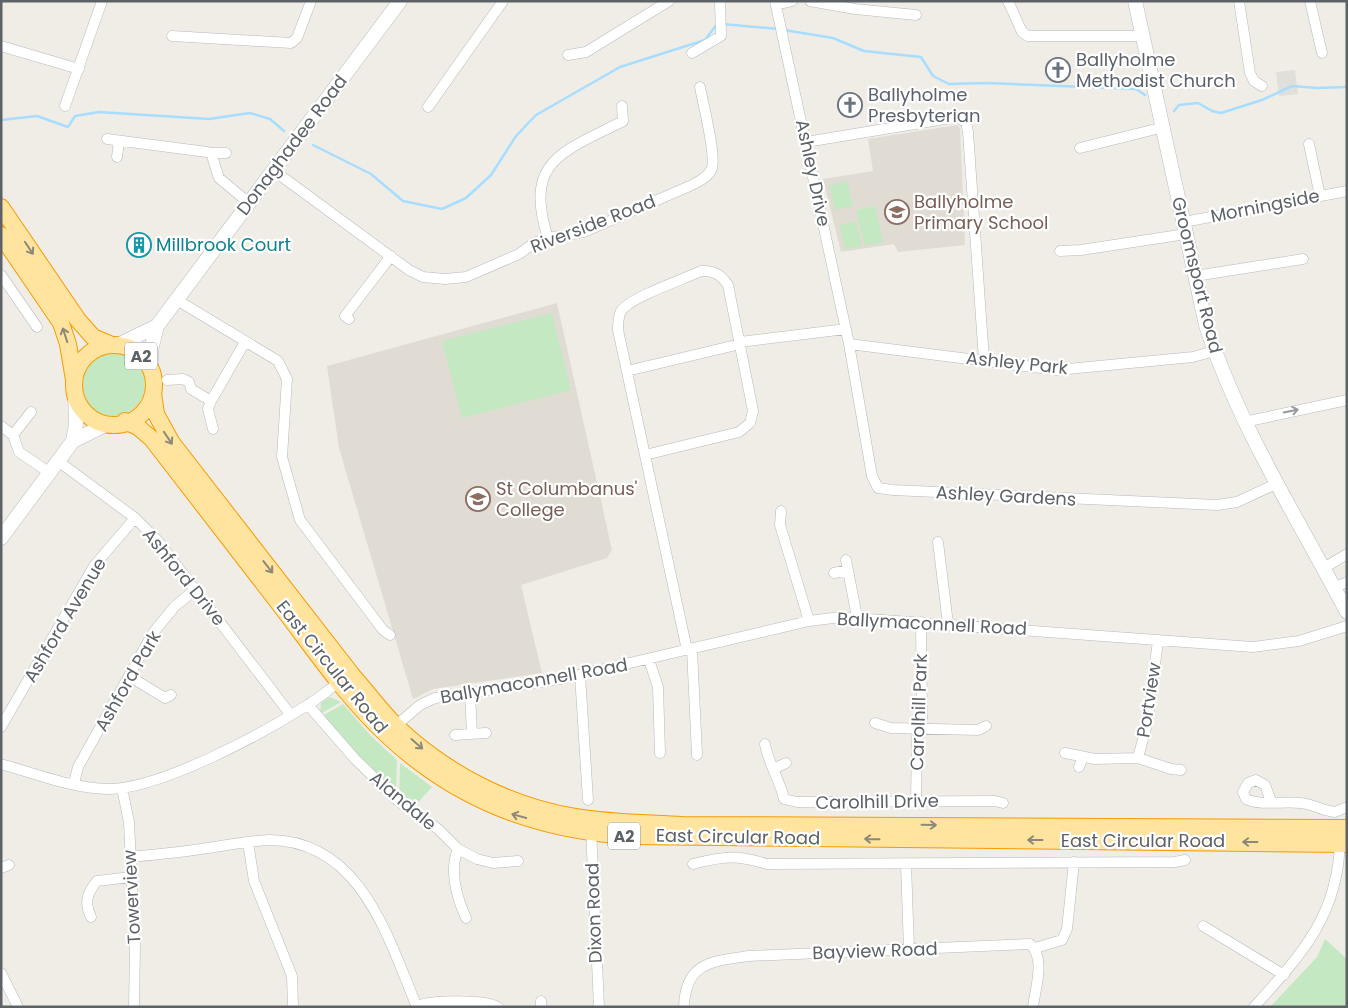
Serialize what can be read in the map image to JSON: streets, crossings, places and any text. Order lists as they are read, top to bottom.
{
  "streets": {
    "highway": ["A2", "East Circular Road"],
    "main road": ["Donaghadee Road", "Groomsport Road"],
    "street": [
      "Ashley Drive",
      "Morningside",
      "Riverside Road",
      "Ashley Park",
      "Ashley Gardens",
      "Ashford Drive",
      "Ashford Avenue",
      "Ballymaconnell Road",
      "Ashford Park",
      "Portview",
      "Carolhill Park",
      "Alandale",
      "Carolhill Drive",
      "Towerview",
      "Dixon Road",
      "Bayview Road"
    ]
  },
  "crossings": [
    ["Donaghadee Road", "Riverside Road"],
    ["Donaghadee Road", "A2"],
    ["Donaghadee Road", "East Circular Road"],
    ["Ashley Drive", "Ashley Park"],
    ["Ashley Drive", "Ashley Gardens"],
    ["Morningside", "Groomsport Road"],
    ["Groomsport Road", "Ashley Park"],
    ["Groomsport Road", "Ashley Gardens"],
    ["A2", "East Circular Road"],
    ["Ashley Park", "Ashley Gardens"],
    ["Ashford Drive", "Ashford Avenue"],
    ["Ashford Drive", "Ashford Park"],
    ["Ballymaconnell Road", "East Circular Road"],
    ["Ballymaconnell Road", "Portview"],
    ["Ballymaconnell Road", "Carolhill Park"],
    ["East Circular Road", "Dixon Road"],
    ["Carolhill Park", "Carolhill Drive"]
  ],
  "places": {
    "church": ["Ballyholme Methodist Church", "Ballyholme Presbyterian"],
    "school or university": ["Ballyholme Primary School", "St Columbanus' College"],
    "building": ["Millbrook Court"]
  }
}
